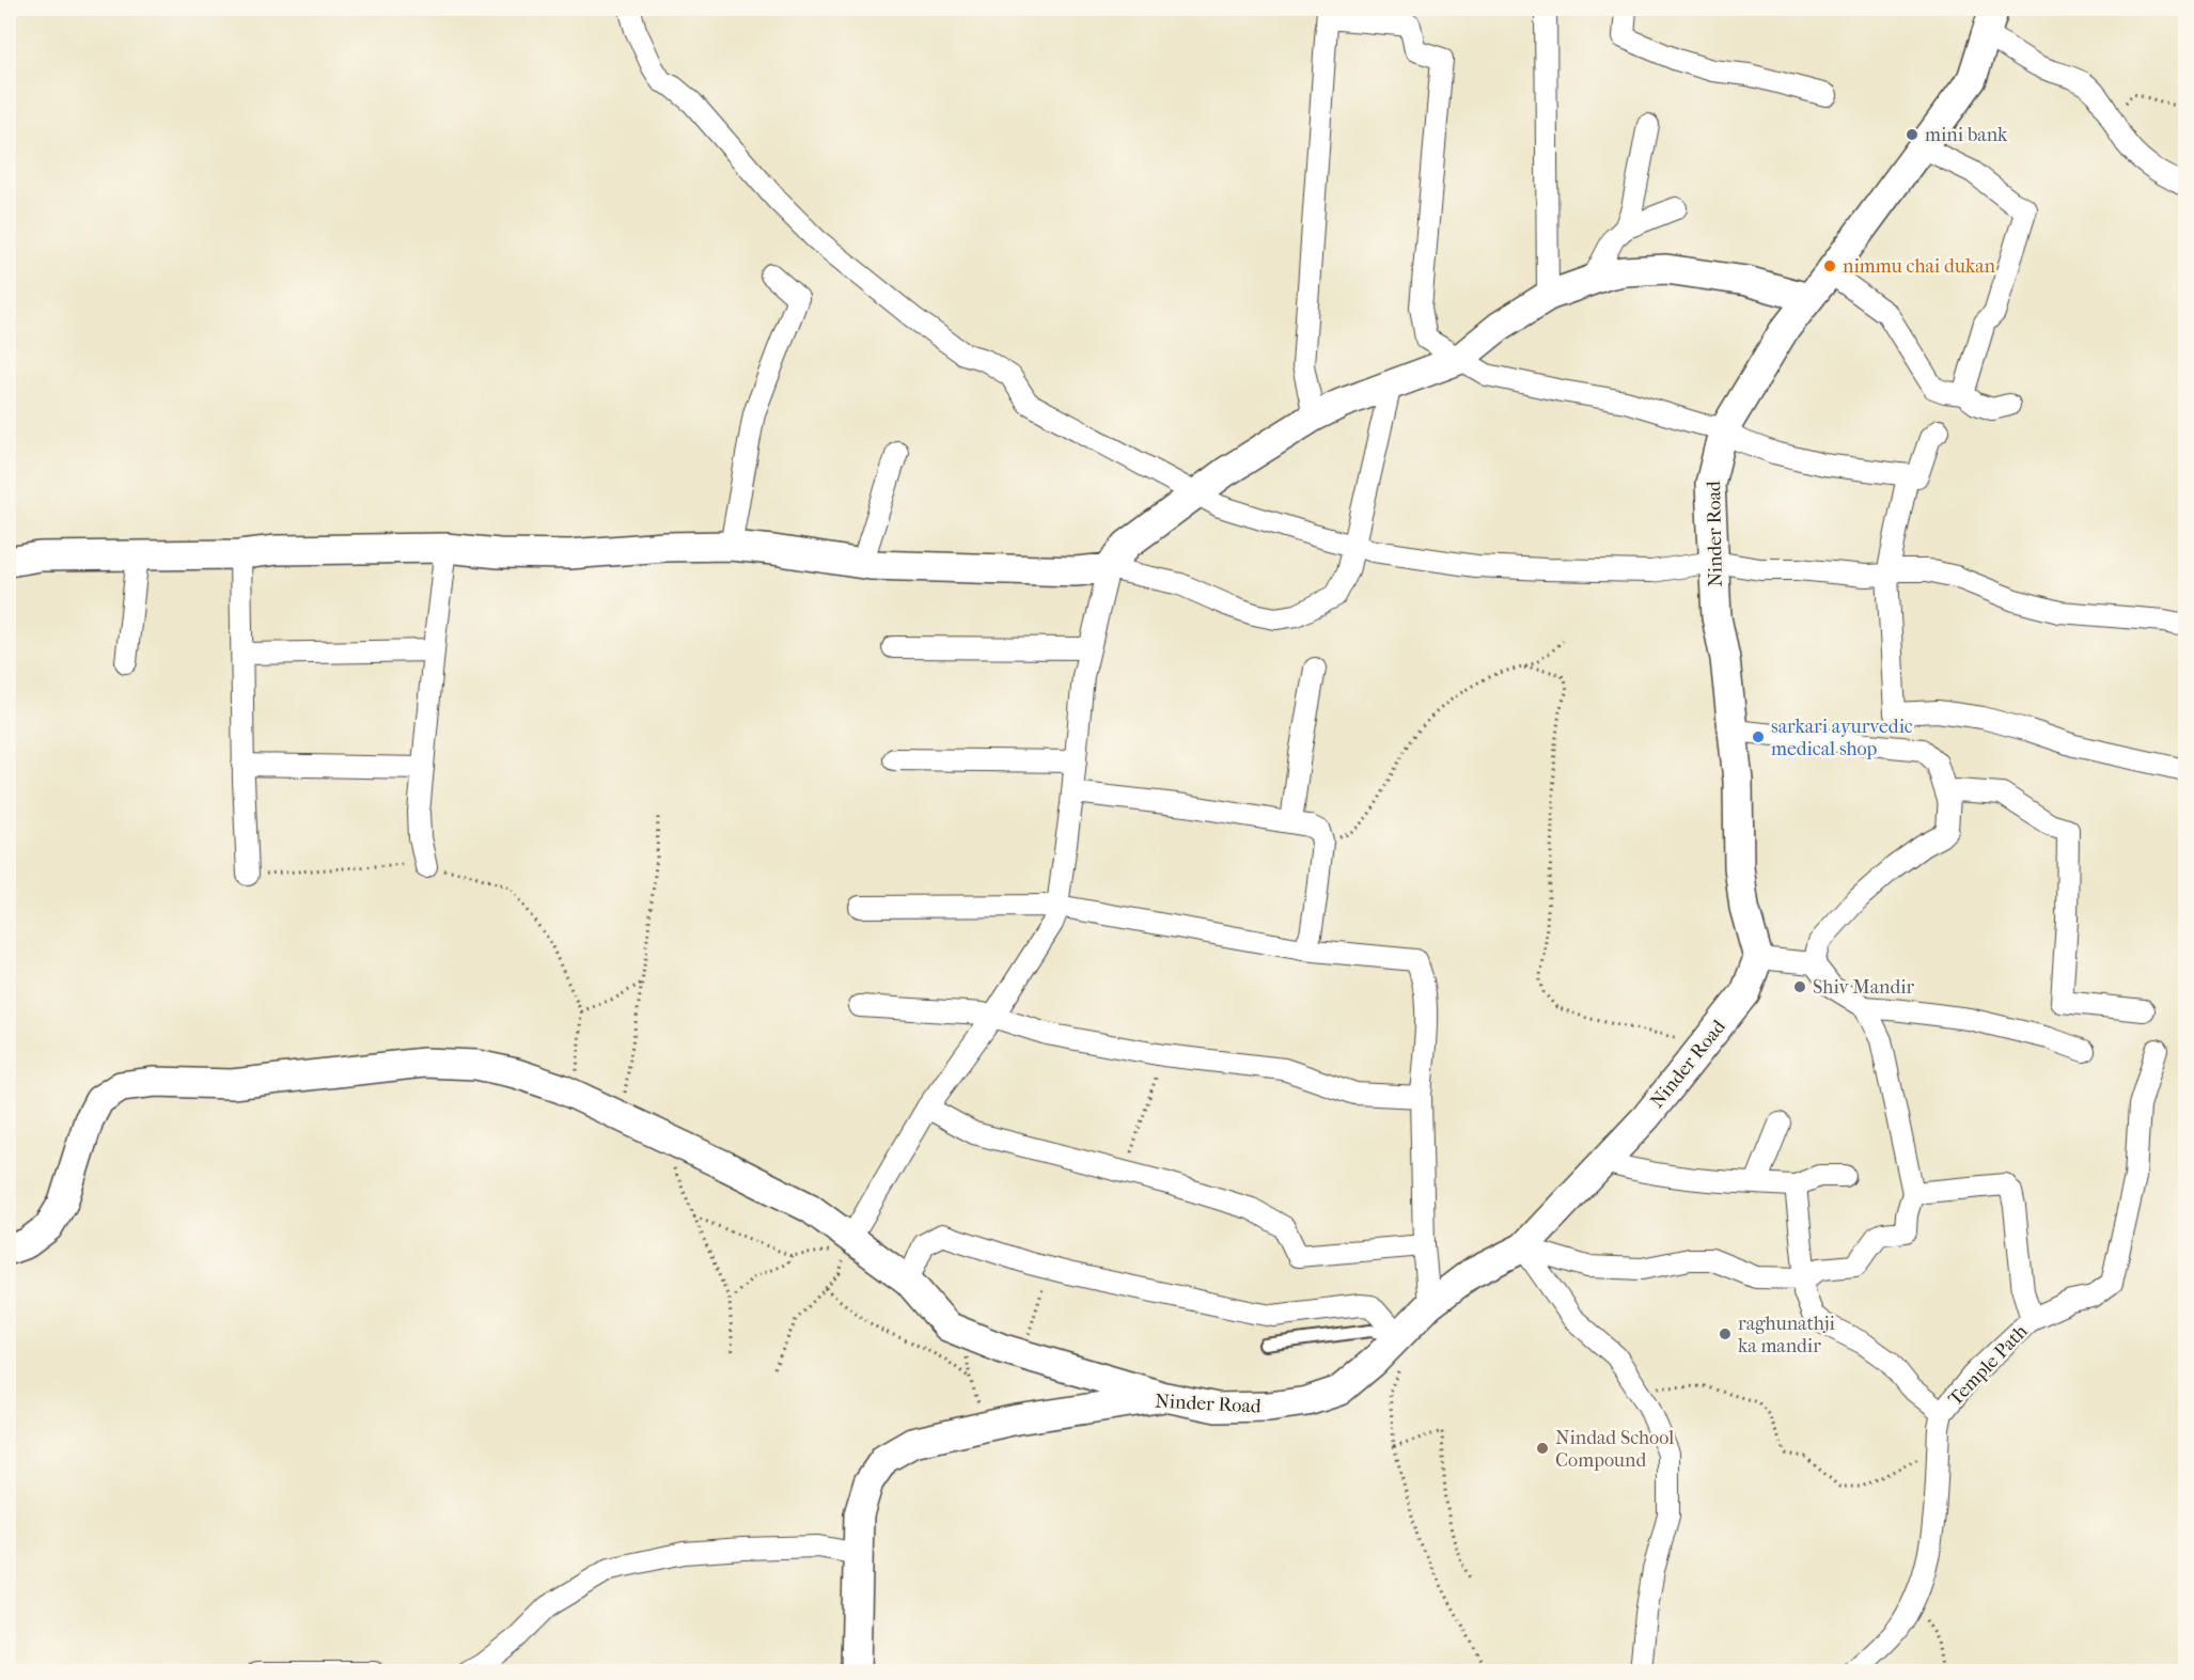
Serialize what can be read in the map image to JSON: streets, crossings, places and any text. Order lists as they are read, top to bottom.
{
  "streets": {
    "street": ["Ninder Road", "Temple Path"]
  },
  "places": [
    "mini bank",
    "nimmu chai dukan",
    "sarkari ayurvedic medical shop",
    "Shiv Mandir",
    "raghunathji ka mandir",
    "Nindad School Compound"
  ]
}
